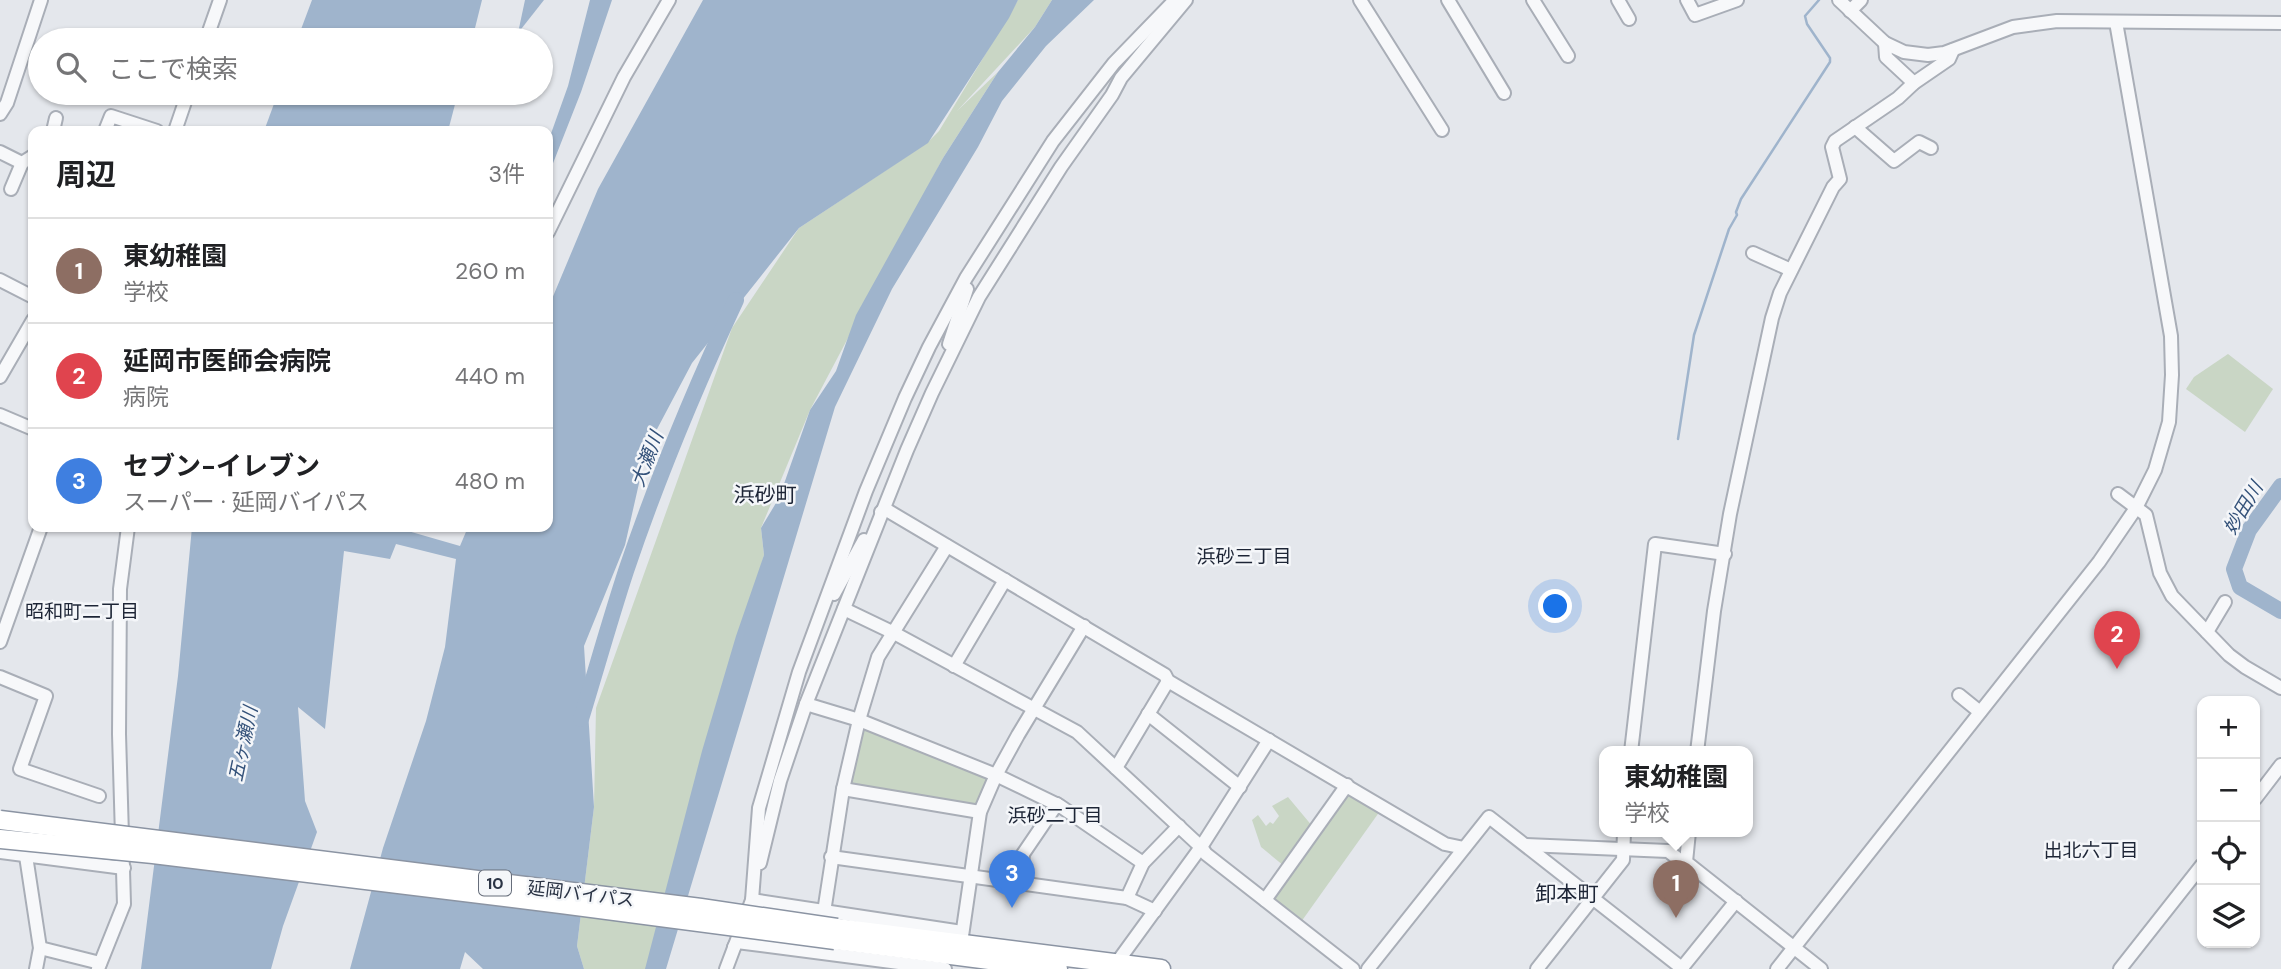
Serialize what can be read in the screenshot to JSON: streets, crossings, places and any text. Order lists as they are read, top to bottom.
{
  "streets": {
    "highway": ["10", "延岡バイパス"]
  },
  "districts": [
    "浜砂町",
    "浜砂三丁目",
    "昭和町二丁目",
    "浜砂二丁目",
    "出北六丁目",
    "卸本町"
  ],
  "water": ["大瀬川", "妙田川", "五ヶ瀬川"],
  "page": {
    "search": "ここで検索",
    "heading": ["周辺", "3件"],
    "list": [
      {
        "mark": "1",
        "name": "東幼稚園",
        "note": "学校",
        "value": "260 m"
      },
      {
        "mark": "2",
        "name": "延岡市医師会病院",
        "note": "病院",
        "value": "440 m"
      },
      {
        "mark": "3",
        "name": "セブン-イレブン",
        "note": "スーパー · 延岡バイパス",
        "value": "480 m"
      }
    ],
    "pins": ["2", "3", "1"],
    "map_buttons": ["+", "−"],
    "popup": ["東幼稚園", "学校"]
  }
}
